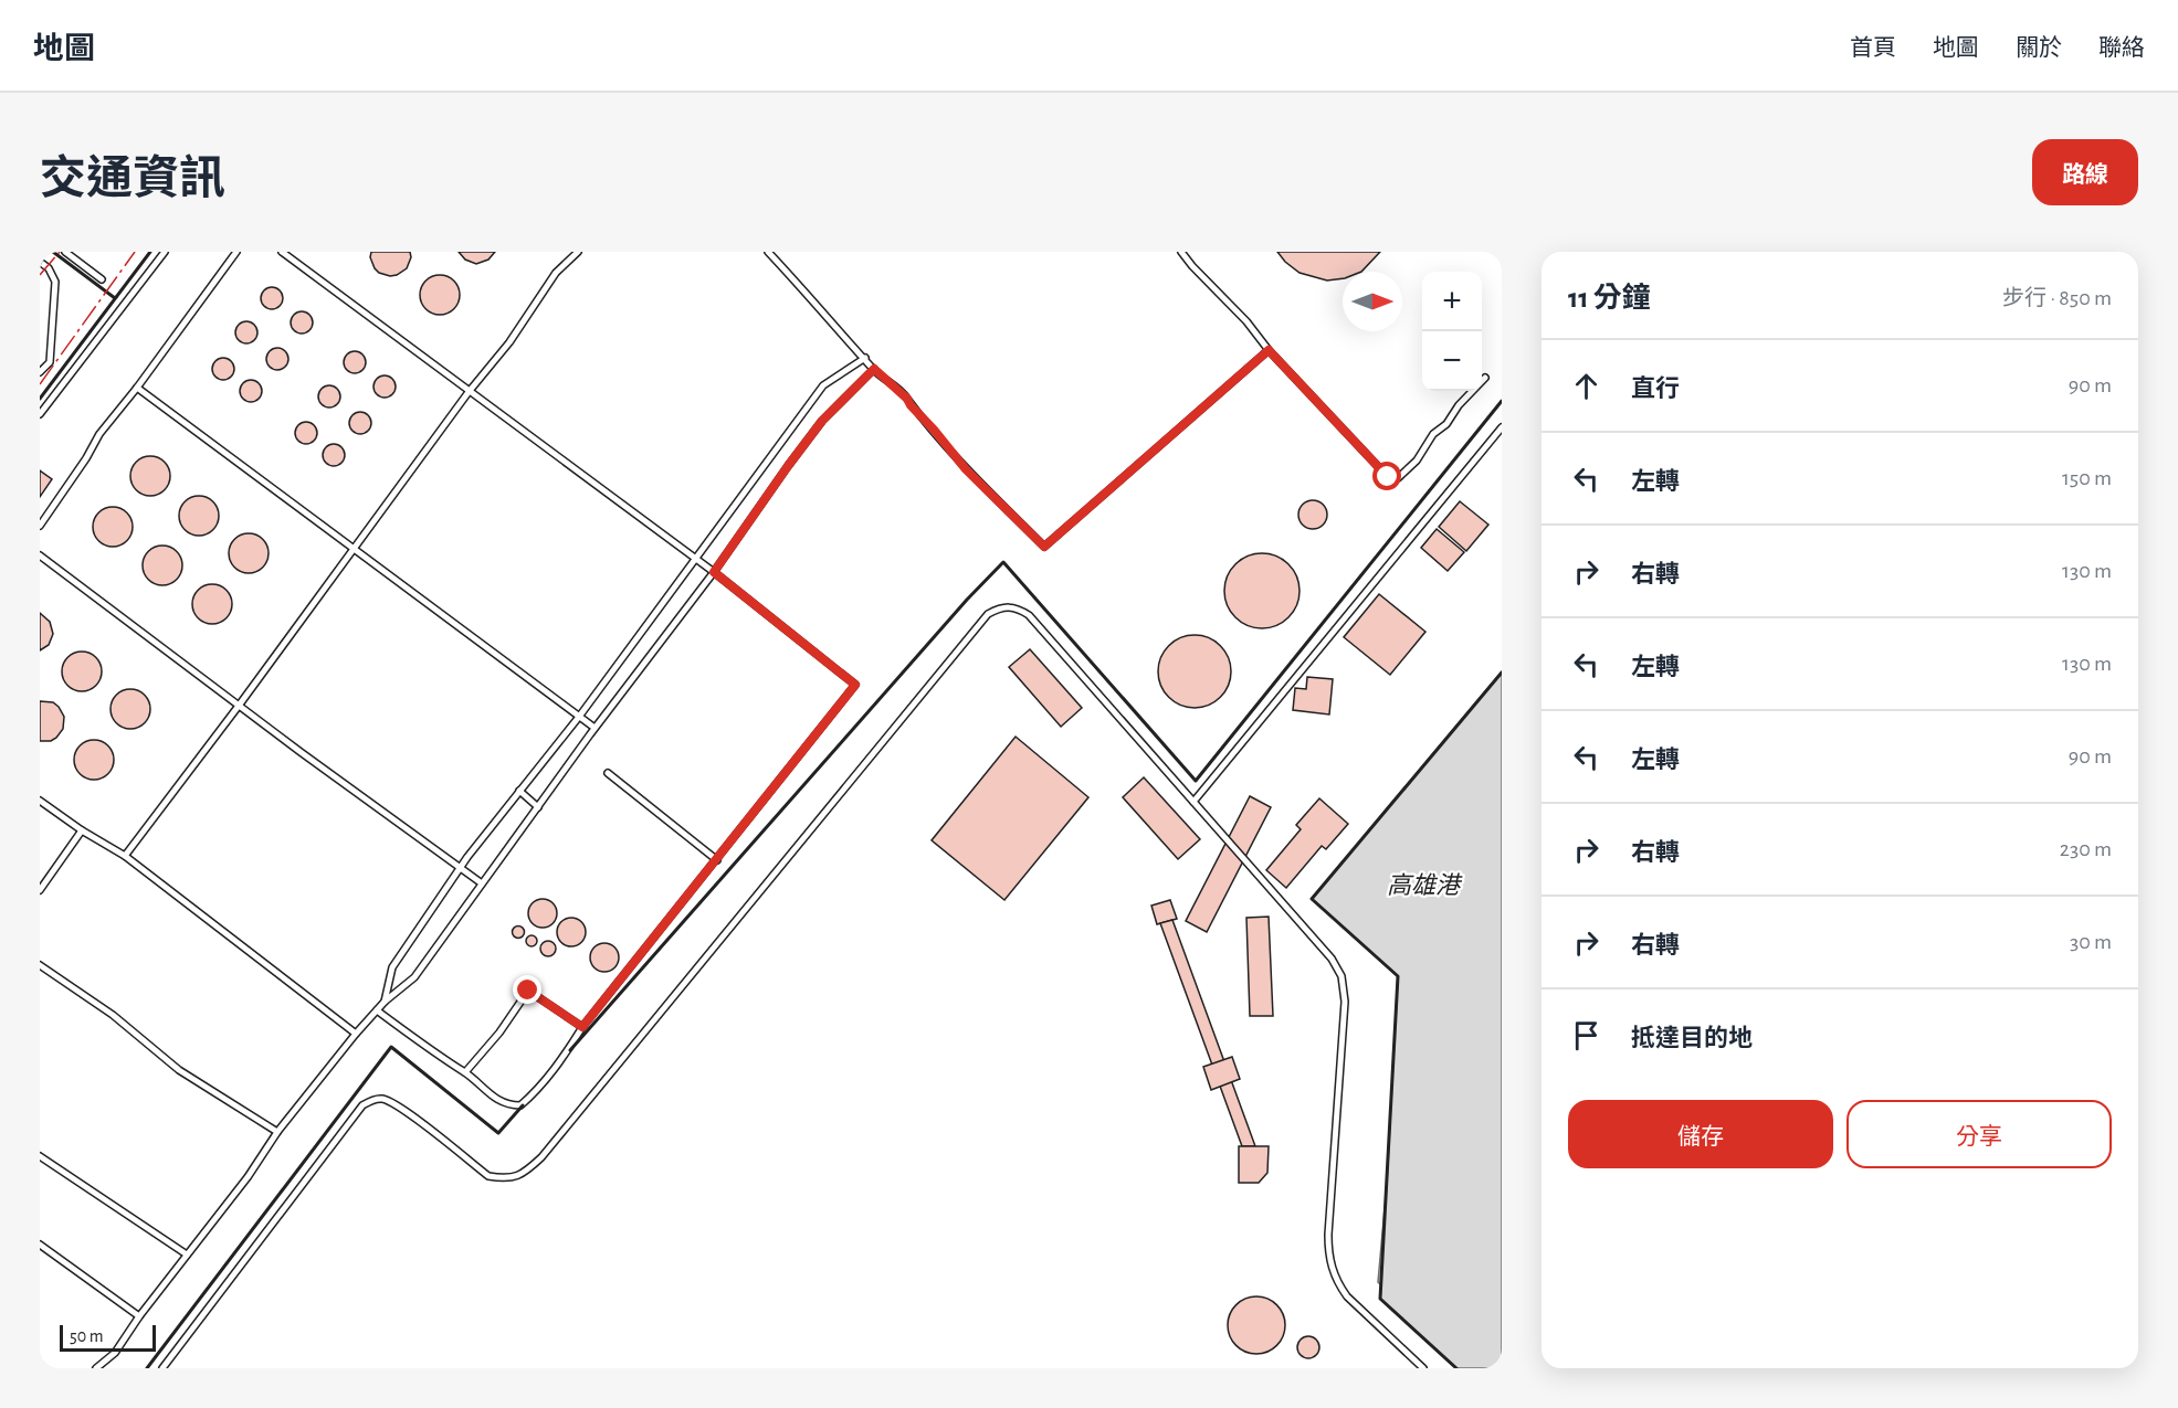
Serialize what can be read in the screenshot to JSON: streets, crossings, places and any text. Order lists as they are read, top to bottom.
{
  "water": ["高雄港"],
  "scale_bar": "50 m",
  "north": "right",
  "page": {
    "header": "地圖",
    "nav": [
      "首頁",
      "地圖",
      "關於",
      "聯絡"
    ],
    "title": "交通資訊",
    "buttons": [
      "路線",
      ["儲存", "分享"]
    ],
    "heading": ["11 分鐘", "步行 · 850 m"],
    "map_buttons": ["+", "−"],
    "list": [
      ["直行", "90 m"],
      ["左轉", "150 m"],
      ["右轉", "130 m"],
      ["左轉", "130 m"],
      ["左轉", "90 m"],
      ["右轉", "230 m"],
      ["右轉", "30 m"],
      "抵達目的地"
    ],
    "scale": "50 m"
  }
}
